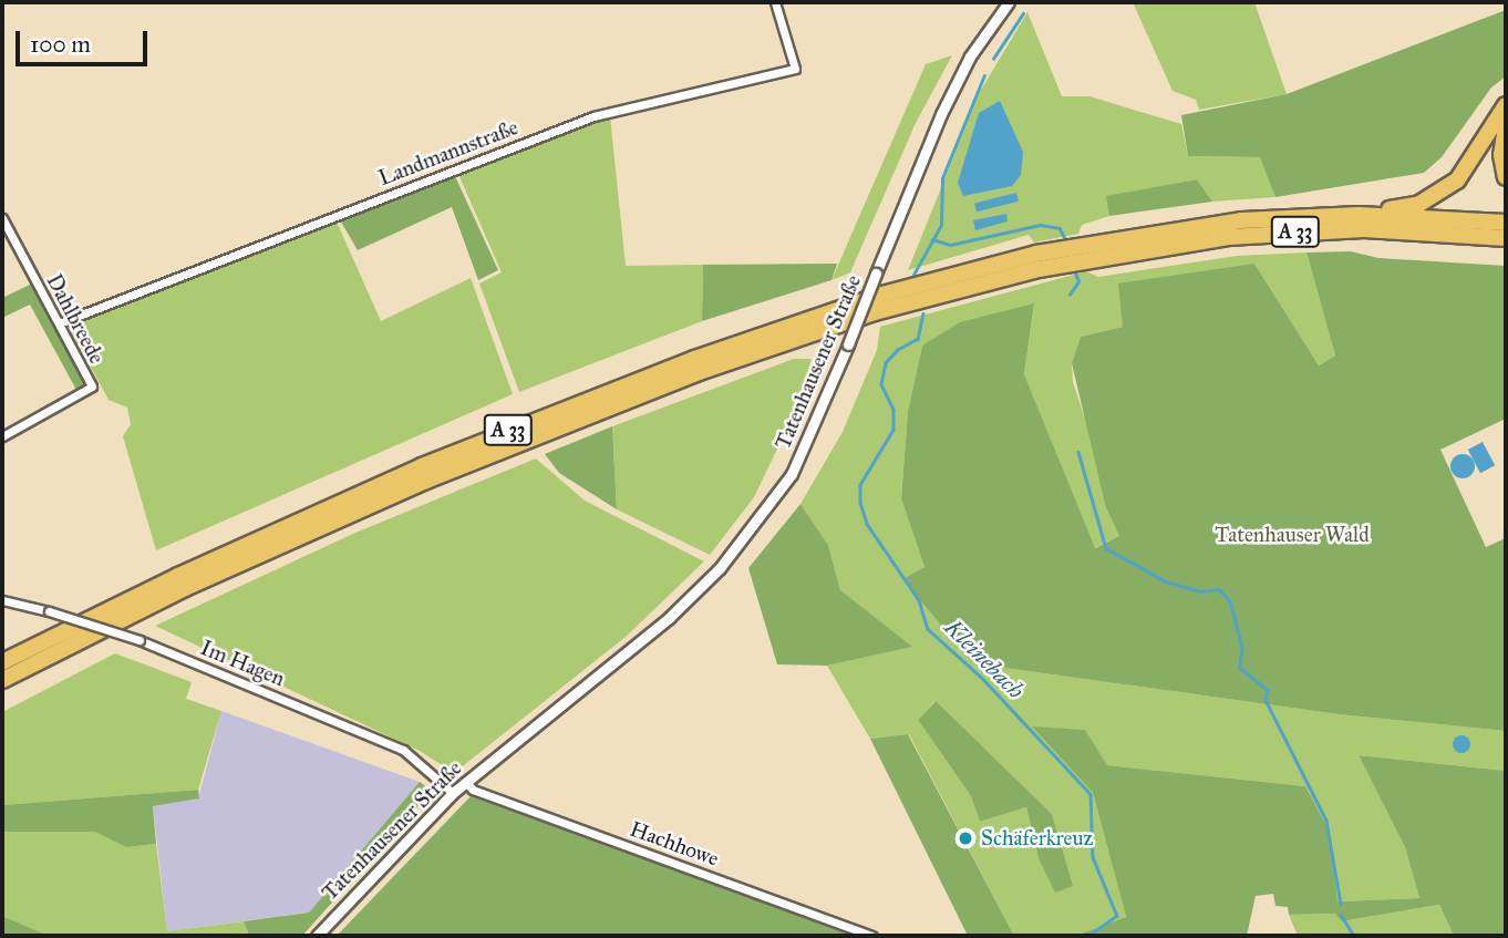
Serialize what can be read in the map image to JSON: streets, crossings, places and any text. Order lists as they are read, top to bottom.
{
  "streets": {
    "highway": ["A 33"],
    "street": [
      "Landmannstraße",
      "Dahlbreede",
      "Tatenhausener Straße",
      "Im Hagen",
      "Hachhowe"
    ]
  },
  "crossings": [
    ["Landmannstraße", "Dahlbreede"],
    ["Tatenhausener Straße", "Im Hagen"],
    ["Tatenhausener Straße", "Hachhowe"]
  ],
  "water": ["Kleinebach"],
  "parks": ["Tatenhauser Wald"],
  "places": ["Schäferkreuz"],
  "scale_bar": "100 m"
}
